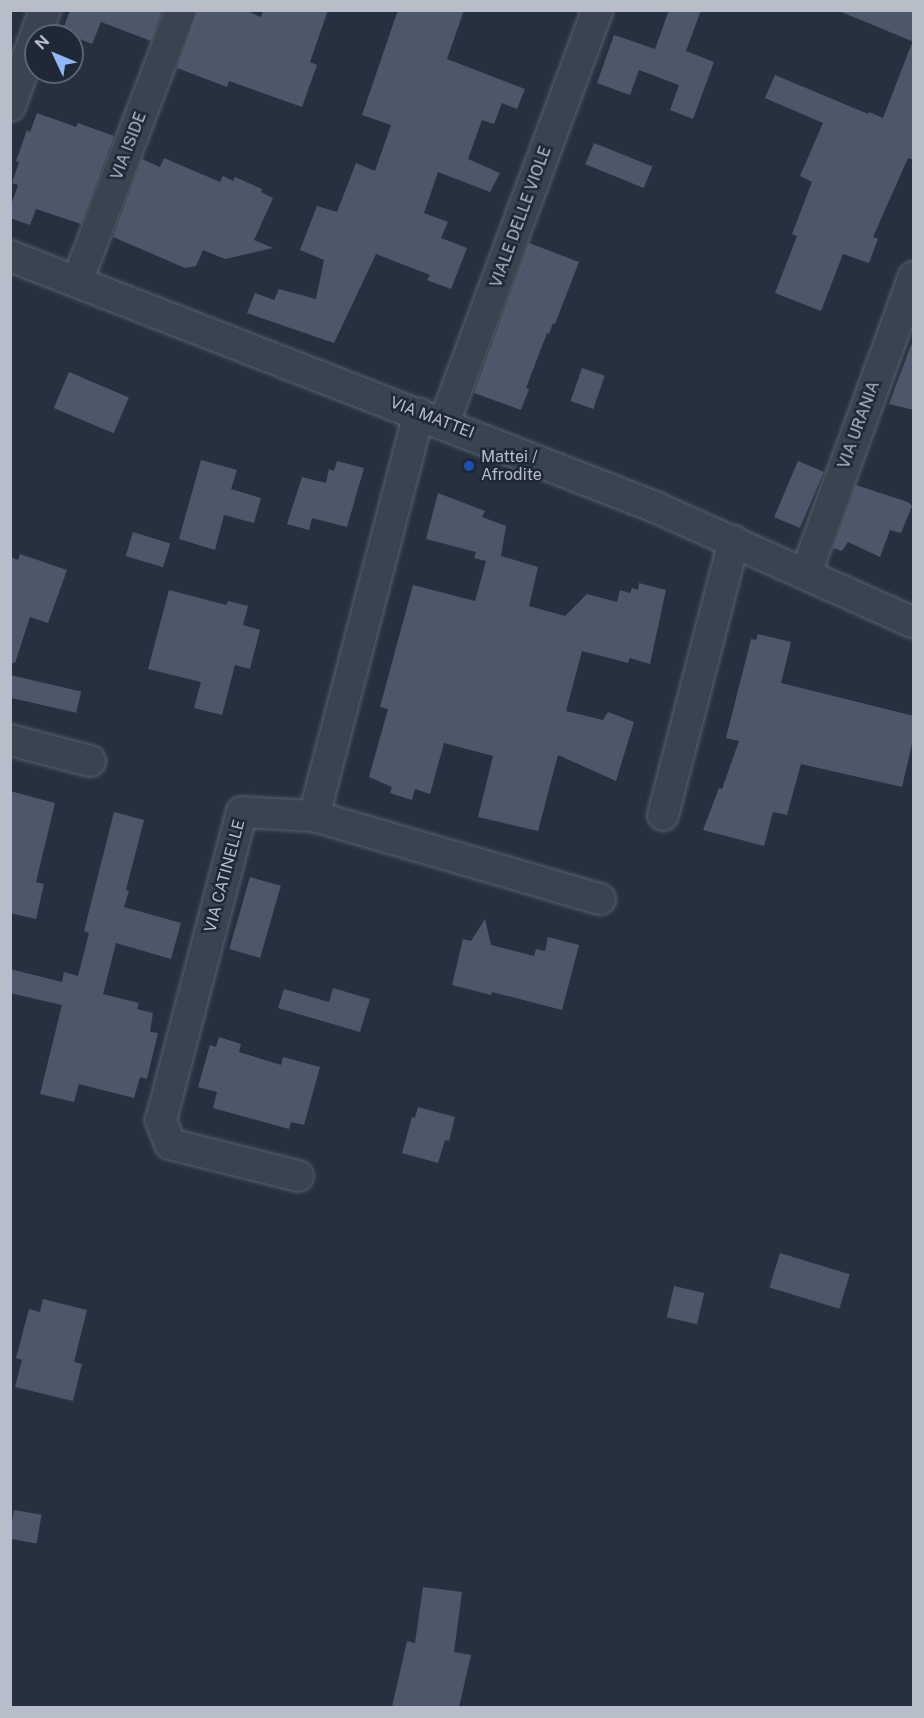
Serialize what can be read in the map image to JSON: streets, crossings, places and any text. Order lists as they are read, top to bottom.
{
  "streets": {
    "street": [
      "VIA ISIDE",
      "VIALE DELLE VIOLE",
      "VIA MATTEI",
      "VIA URANIA",
      "VIA CATINELLE"
    ]
  },
  "crossings": [
    ["VIA ISIDE", "VIA MATTEI"],
    ["VIALE DELLE VIOLE", "VIA MATTEI"],
    ["VIA MATTEI", "VIA URANIA"]
  ],
  "places": ["Mattei / Afrodite"],
  "north": "top left"
}
